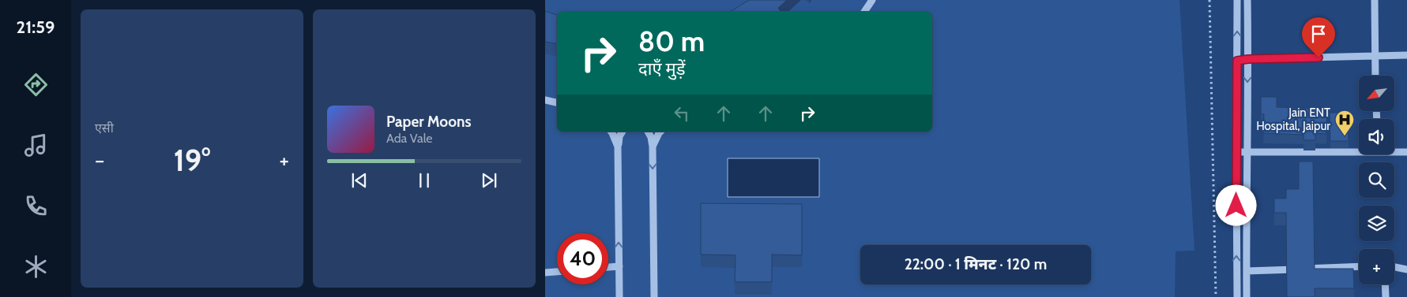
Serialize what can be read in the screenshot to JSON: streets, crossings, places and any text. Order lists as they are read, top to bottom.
{
  "places": {
    "hospital": ["Jain ENT Hospital, Jaipur"]
  },
  "north": "bottom left",
  "page": {
    "tabs": "21:59",
    "tile": "एसी",
    "turn": ["80 m", "दाएँ मुड़ें"],
    "map_buttons": "+",
    "song": ["Paper Moons", "Ada Vale"],
    "heat": ["−", "19°", "+"],
    "limit": "40",
    "trip": "22:00 · 1 मिनट · 120 m"
  }
}
